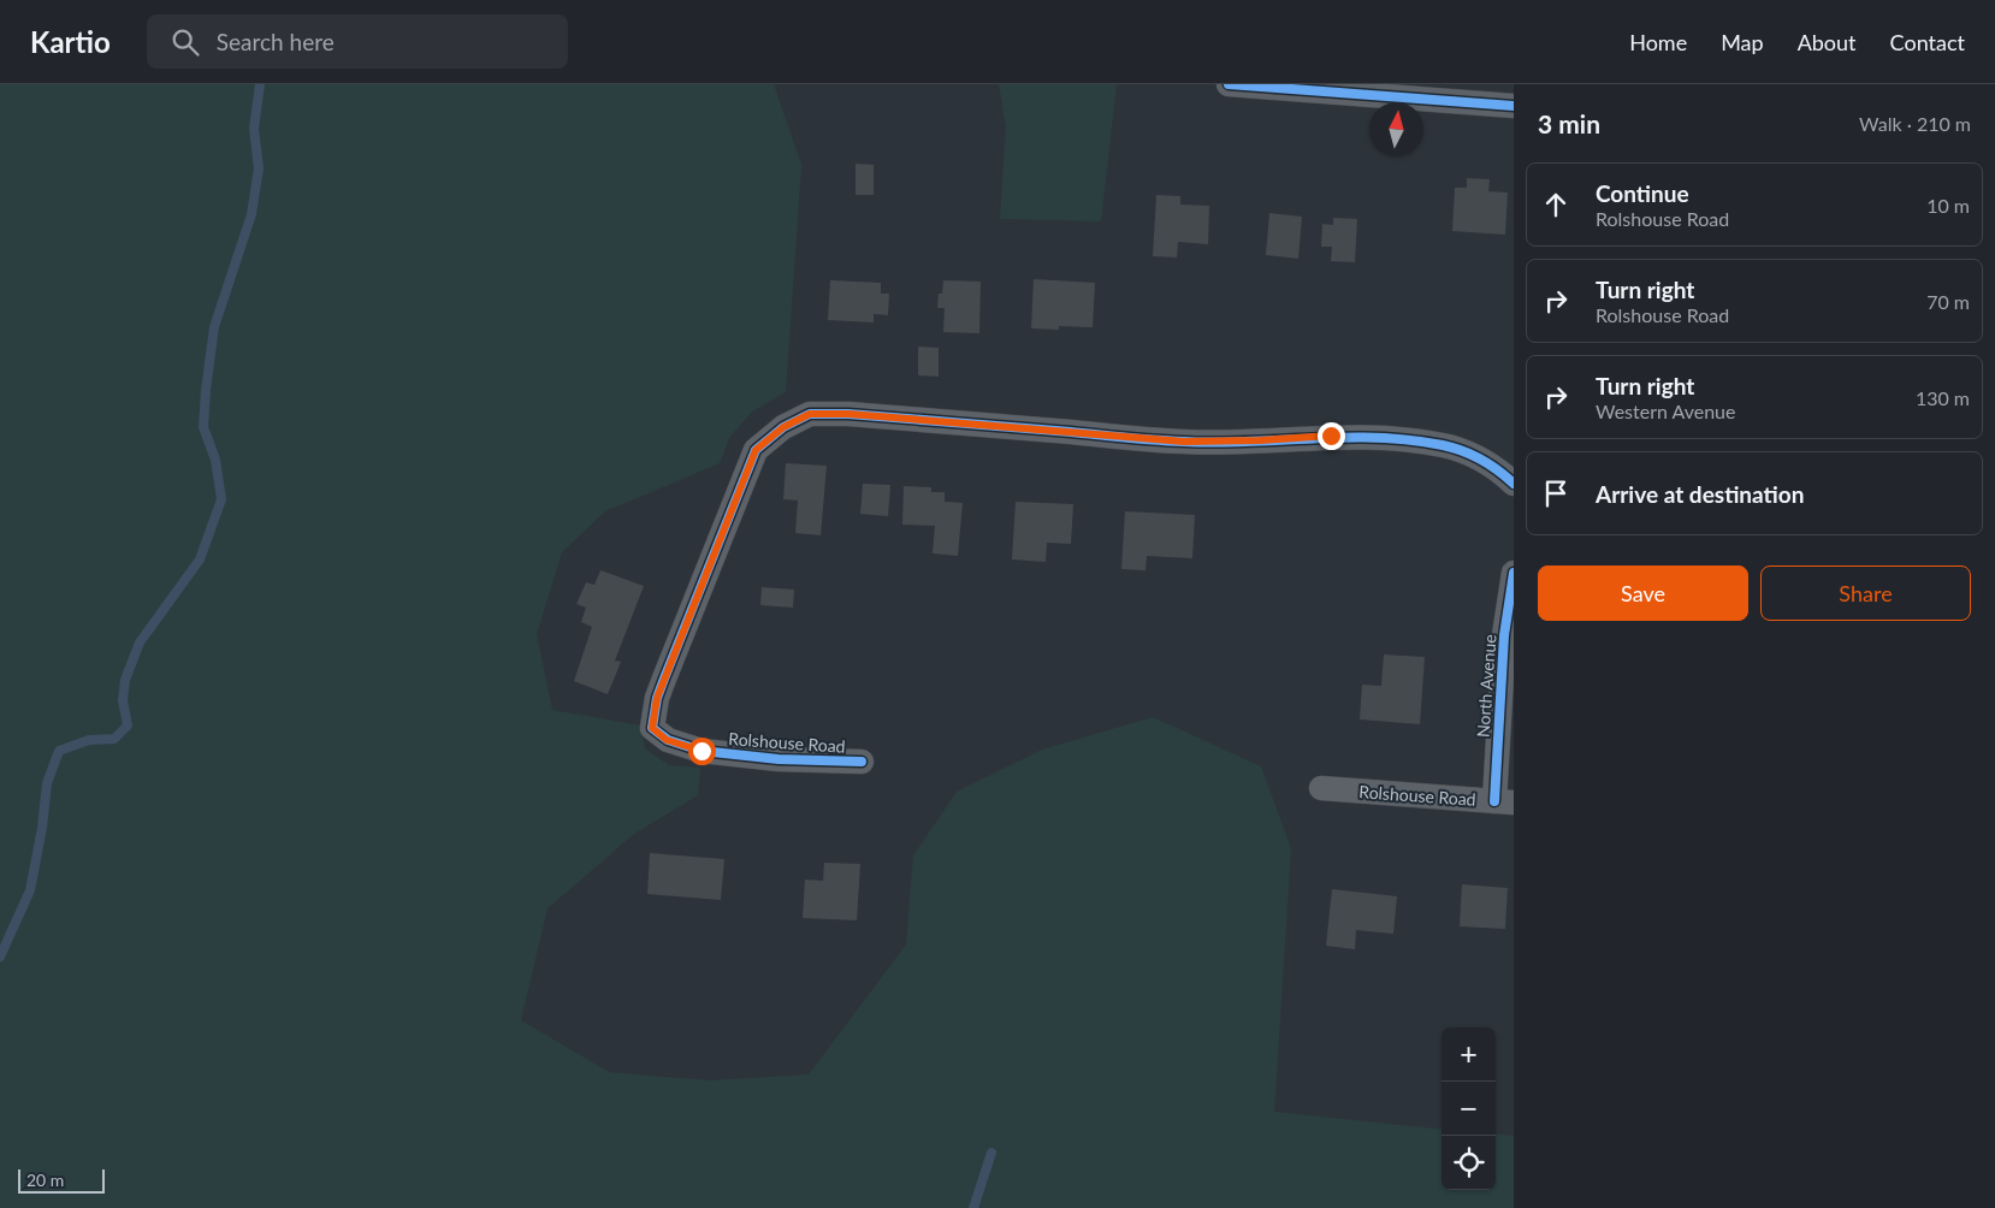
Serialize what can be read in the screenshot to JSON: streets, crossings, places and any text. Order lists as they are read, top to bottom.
{
  "streets": {
    "street": ["North Avenue", "Rolshouse Road"]
  },
  "crossings": [
    ["North Avenue", "Rolshouse Road"]
  ],
  "scale_bar": "20 m",
  "north": "top",
  "page": {
    "header": "Kartio",
    "search": "Search here",
    "nav": [
      "Home",
      "Map",
      "About",
      "Contact"
    ],
    "heading": ["3 min", "Walk · 210 m"],
    "list": [
      ["Continue", "Rolshouse Road", "10 m"],
      ["Turn right", "Rolshouse Road", "70 m"],
      ["Turn right", "Western Avenue", "130 m"],
      "Arrive at destination"
    ],
    "buttons": ["Save", "Share"],
    "map_buttons": ["+", "−"],
    "scale": "20 m"
  }
}
